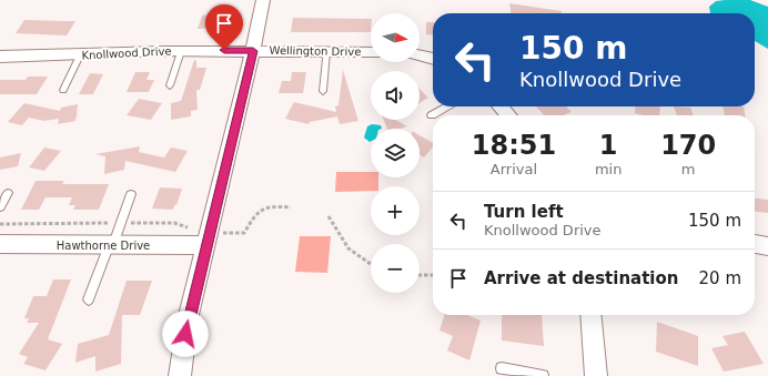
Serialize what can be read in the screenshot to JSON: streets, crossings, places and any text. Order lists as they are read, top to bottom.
{
  "streets": {
    "street": ["Wellington Drive", "Knollwood Drive", "Hawthorne Drive"]
  },
  "crossings": [
    ["Wellington Drive", "Knollwood Drive"]
  ],
  "north": "right",
  "page": {
    "map_buttons": ["+", "−"],
    "turn": ["150 m", "Knollwood Drive"],
    "eta": [
      "18:51",
      "Arrival",
      "1",
      "min",
      "170",
      "m"
    ],
    "list": [
      {
        "name": "Turn left",
        "note": "Knollwood Drive",
        "value": "150 m"
      },
      {
        "name": "Arrive at destination",
        "value": "20 m"
      }
    ]
  }
}
